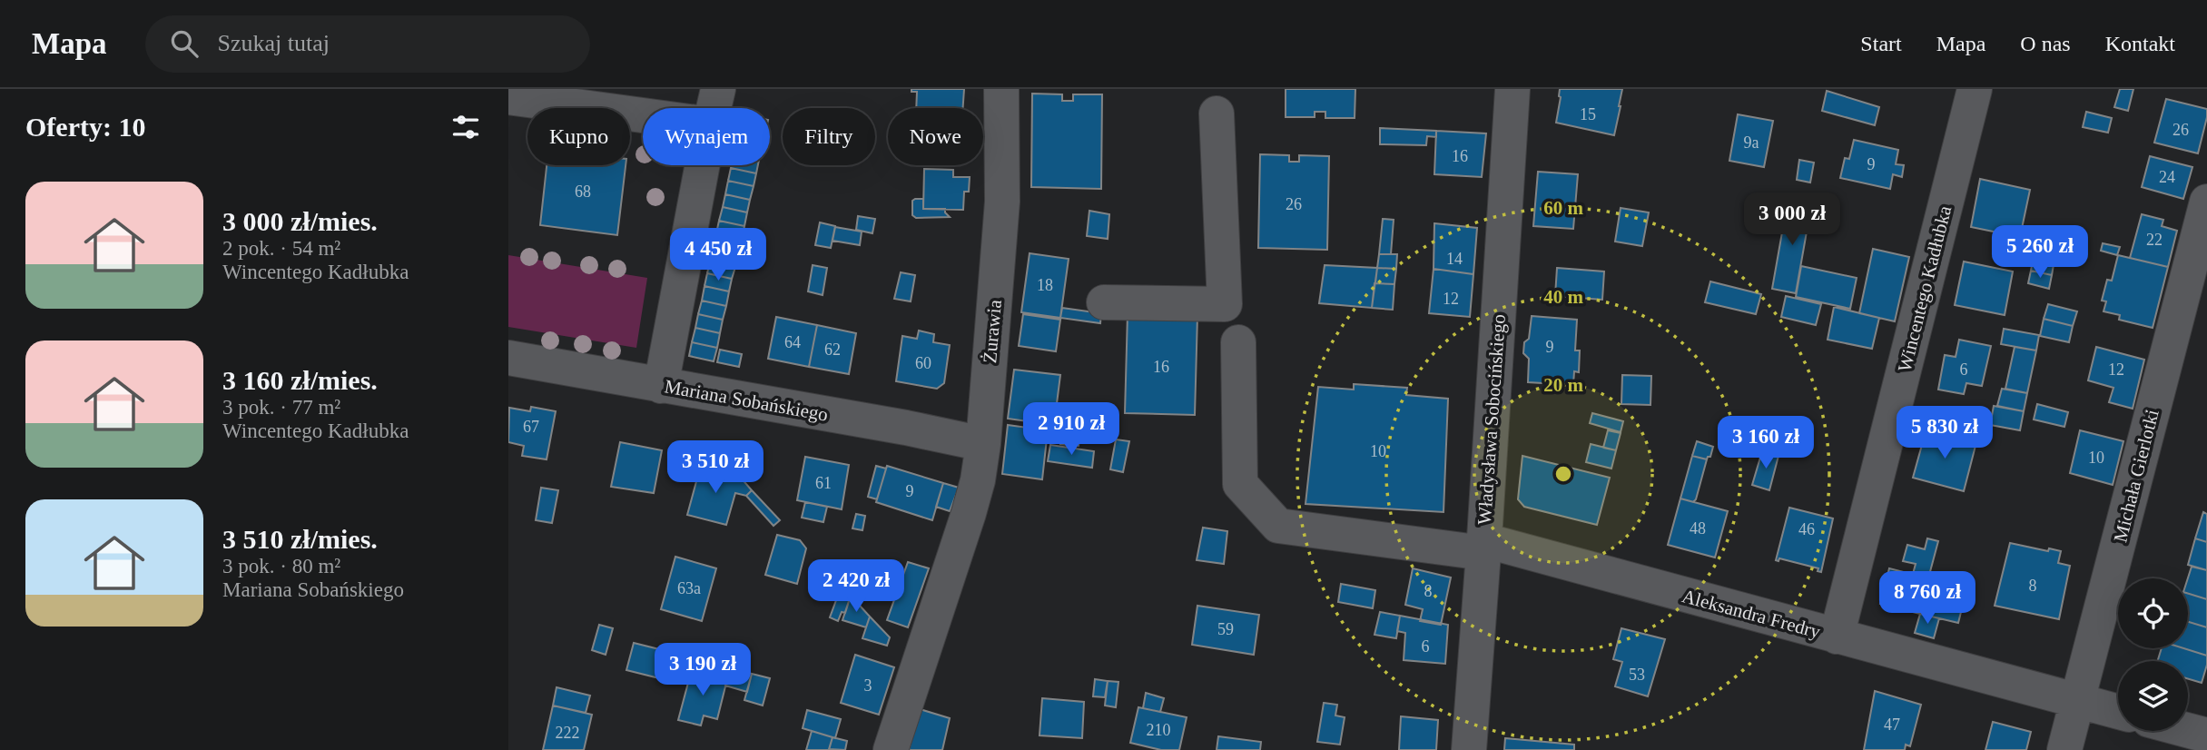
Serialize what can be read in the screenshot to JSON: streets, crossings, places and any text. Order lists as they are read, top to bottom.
{
  "streets": {
    "street": [
      "Wincentego Kadłubka",
      "Żurawia",
      "Mariana Sobańskiego",
      "Władysława Sobocińskiego",
      "Michała Gierlotki",
      "Aleksandra Fredry"
    ]
  },
  "crossings": [
    ["Wincentego Kadłubka", "Aleksandra Fredry"],
    ["Żurawia", "Mariana Sobańskiego"],
    ["Władysława Sobocińskiego", "Aleksandra Fredry"],
    ["Michała Gierlotki", "Aleksandra Fredry"]
  ],
  "house_numbers": [
    "15",
    "26",
    "9a",
    "16",
    "9",
    "24",
    "68",
    "26",
    "22",
    "14",
    "18",
    "12",
    "64",
    "9",
    "62",
    "60",
    "16",
    "6",
    "12",
    "67",
    "10",
    "10",
    "61",
    "9",
    "48",
    "46",
    "8",
    "63a",
    "8",
    "59",
    "6",
    "53",
    "3",
    "47",
    "210",
    "222"
  ],
  "page": {
    "header": "Mapa",
    "search": "Szukaj tutaj",
    "nav": [
      "Start",
      "Mapa",
      "O nas",
      "Kontakt"
    ],
    "heading": "Oferty: 10",
    "chip": [
      "Kupno",
      "Wynajem",
      "Filtry",
      "Nowe"
    ],
    "list": [
      {
        "name": "3 000 zł/mies.",
        "note": "2 pok. · 54 m² · Wincentego Kadłubka"
      },
      {
        "name": "3 160 zł/mies.",
        "note": "3 pok. · 77 m² · Wincentego Kadłubka"
      },
      {
        "name": "3 510 zł/mies.",
        "note": "3 pok. · 80 m² · Mariana Sobańskiego"
      }
    ],
    "price": [
      "3 000 zł",
      "5 260 zł",
      "4 450 zł",
      "2 910 zł",
      "5 830 zł",
      "3 160 zł",
      "3 510 zł",
      "2 420 zł",
      "8 760 zł",
      "3 190 zł"
    ]
  },
  "rings": ["60 m", "40 m", "20 m"]
}
